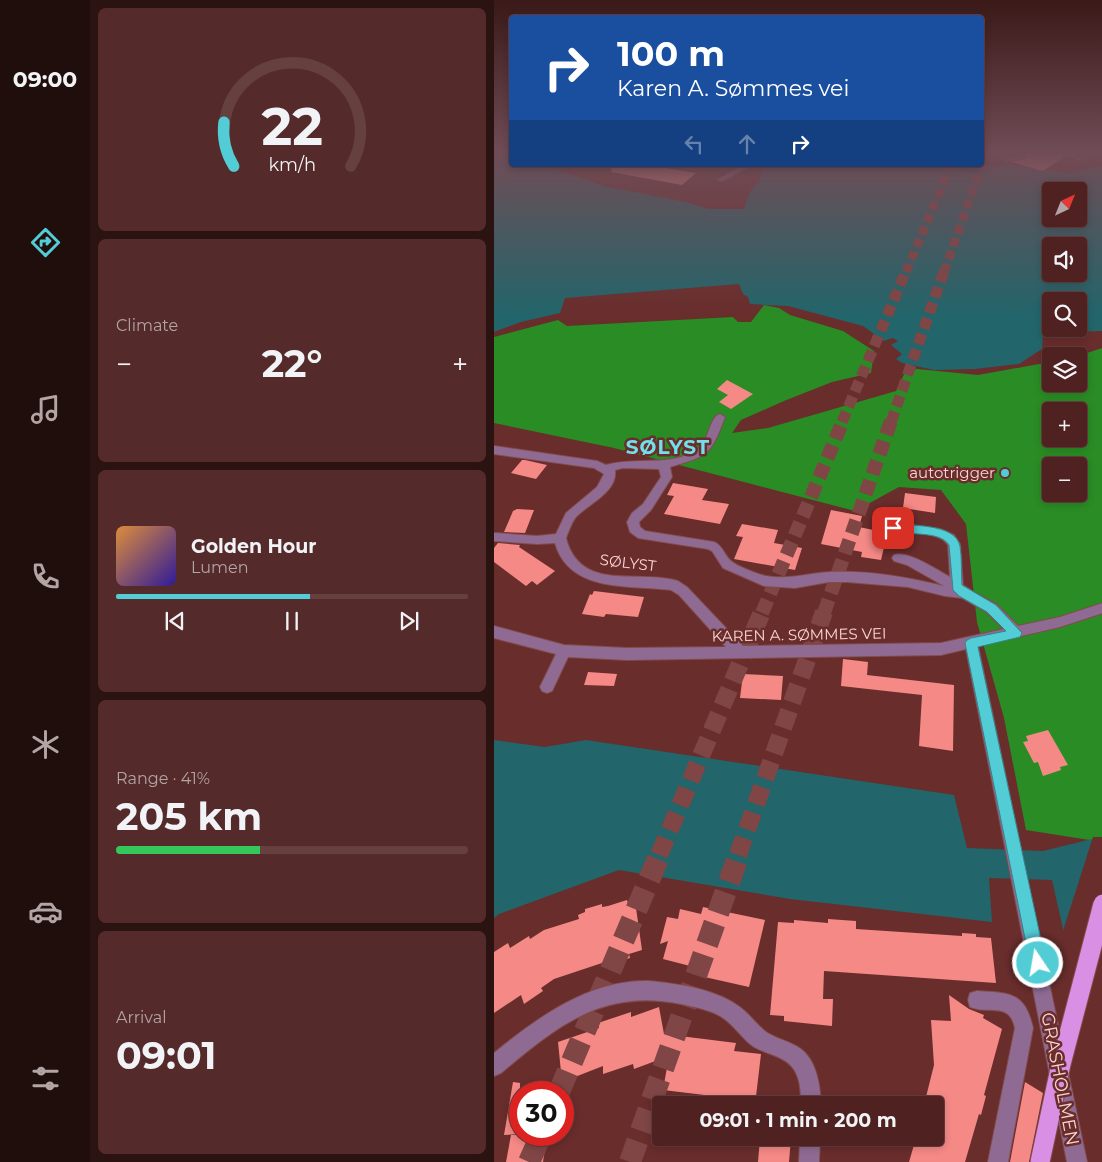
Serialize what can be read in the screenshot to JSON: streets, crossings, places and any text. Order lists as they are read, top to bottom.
{
  "streets": {
    "street": ["SØLYST", "KAREN A. SØMMES VEI", "GRASHOLMEN"]
  },
  "crossings": [
    ["SØLYST", "KAREN A. SØMMES VEI"],
    ["KAREN A. SØMMES VEI", "GRASHOLMEN"]
  ],
  "districts": ["SØLYST"],
  "places": ["autotrigger"],
  "north": "top right",
  "page": {
    "tabs": "09:00",
    "turn": ["100 m", "Karen A. Sømmes vei"],
    "map_buttons": ["+", "−"],
    "tile": [
      "Climate",
      ["Range · 41%", "205 km"],
      ["Arrival", "09:01"]
    ],
    "heat": ["−", "22°", "+"],
    "song": ["Golden Hour", "Lumen"],
    "limit": "30",
    "trip": "09:01 · 1 min · 200 m",
    "gauge": ["22", "km/h"]
  }
}
